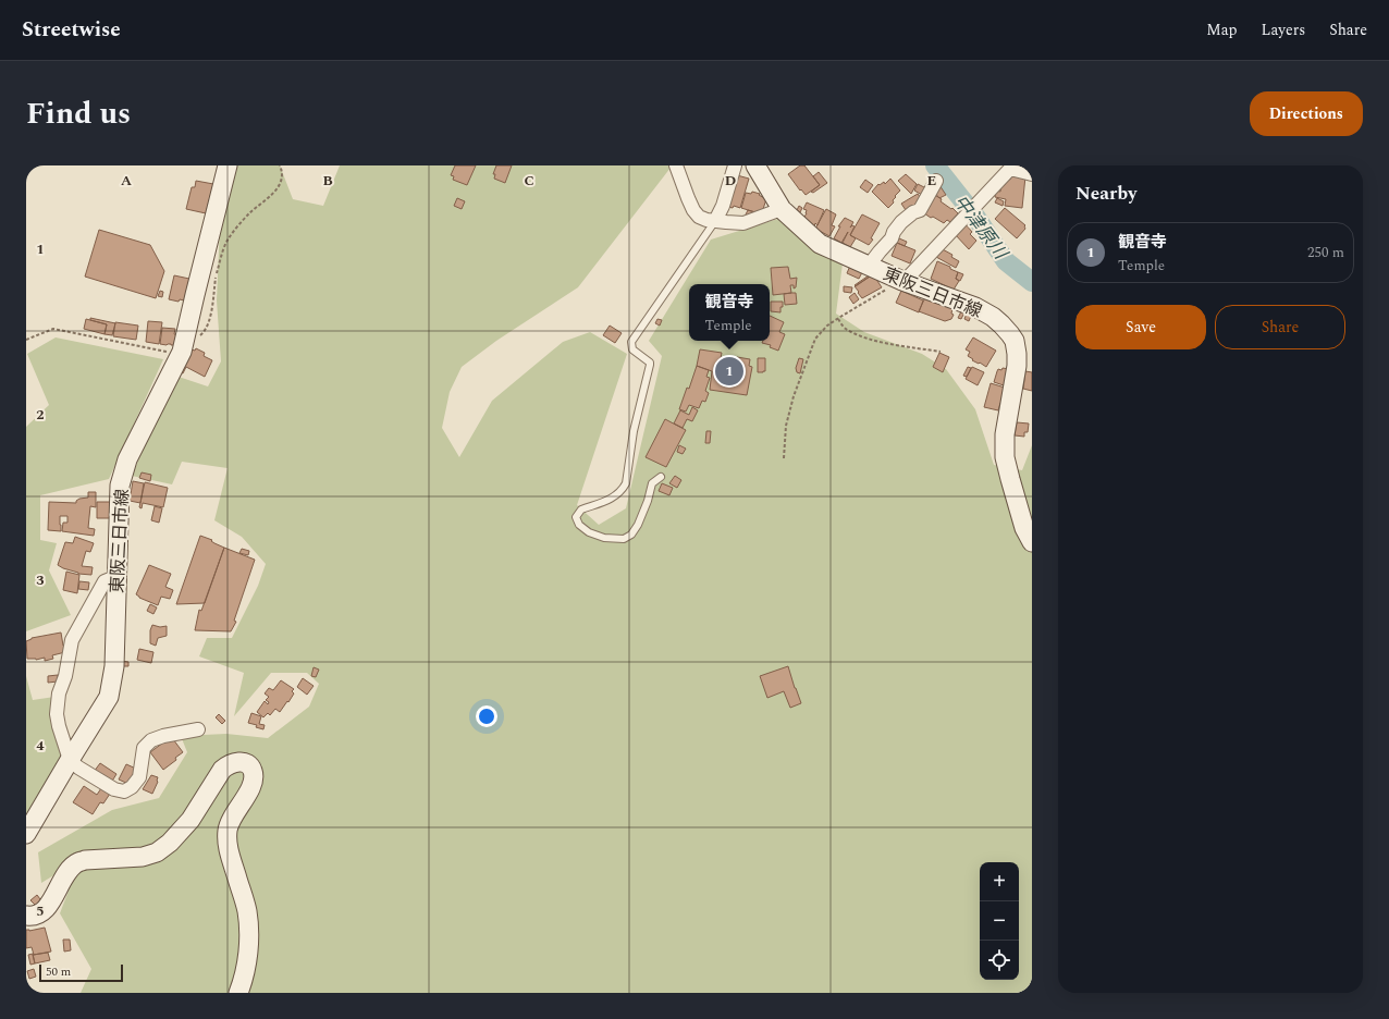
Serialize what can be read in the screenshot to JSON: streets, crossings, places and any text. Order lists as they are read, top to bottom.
{
  "streets": {
    "main road": ["東阪三日市線"]
  },
  "water": ["中津原川"],
  "scale_bar": "50 m",
  "page": {
    "header": "Streetwise",
    "nav": ["Map", "Layers", "Share"],
    "title": "Find us",
    "buttons": [
      "Directions",
      ["Save", "Share"]
    ],
    "heading": "Nearby",
    "list": [
      {
        "mark": "1",
        "name": "観音寺",
        "note": "Temple",
        "value": "250 m"
      }
    ],
    "popup": ["観音寺", "Temple"],
    "pins": "1",
    "map_buttons": ["+", "−"],
    "scale": "50 m"
  },
  "grid": {
    "columns": [
      "A",
      "B",
      "C",
      "D",
      "E"
    ],
    "rows": [
      "1",
      "2",
      "3",
      "4",
      "5"
    ]
  }
}
